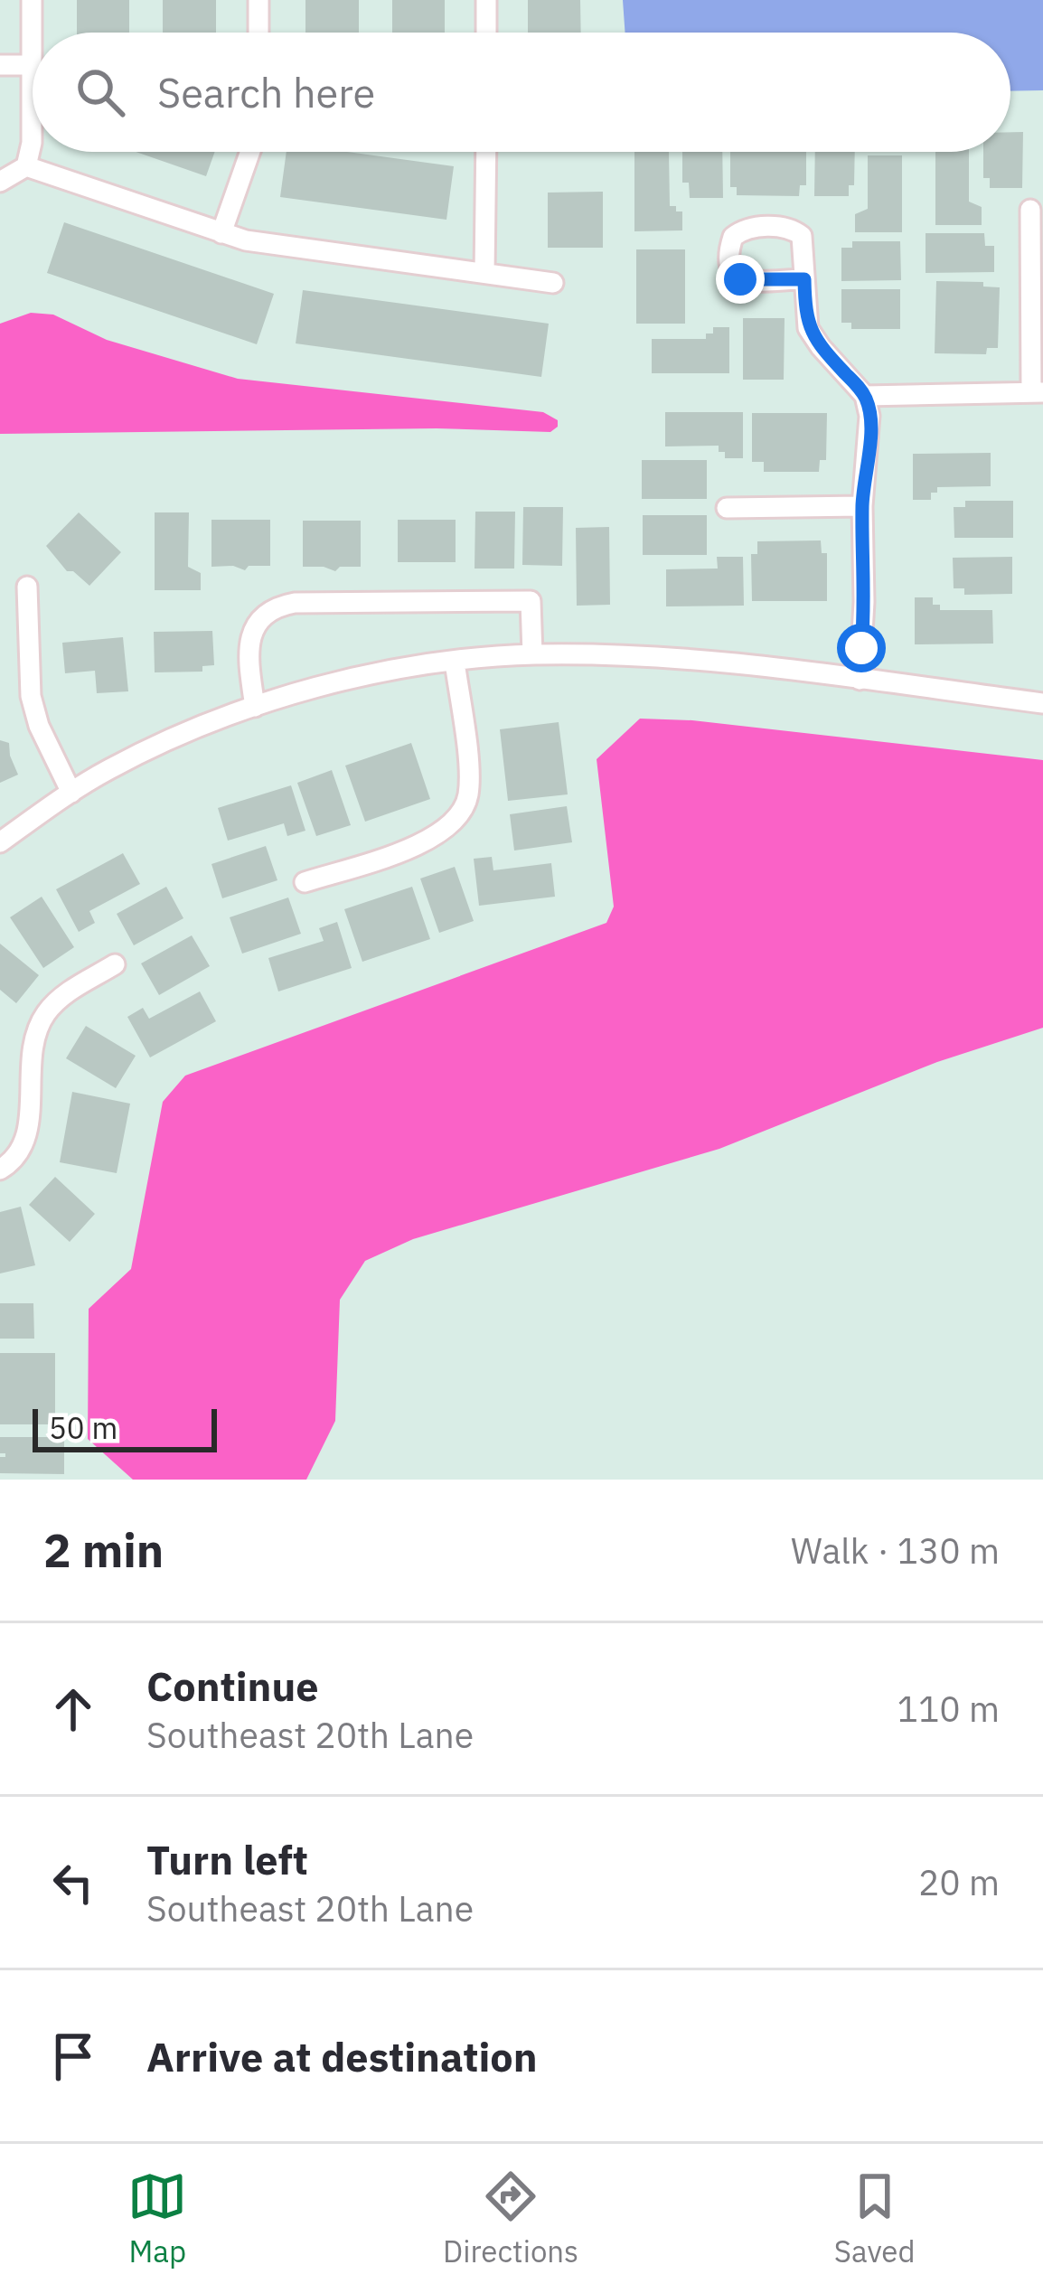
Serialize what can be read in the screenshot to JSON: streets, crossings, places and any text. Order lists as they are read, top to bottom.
{
  "scale_bar": "50 m",
  "page": {
    "search": "Search here",
    "scale": "50 m",
    "heading": ["2 min", "Walk · 130 m"],
    "list": [
      ["Continue", "Southeast 20th Lane", "110 m"],
      ["Turn left", "Southeast 20th Lane", "20 m"],
      "Arrive at destination"
    ],
    "nav": ["Map", "Directions", "Saved"]
  }
}
